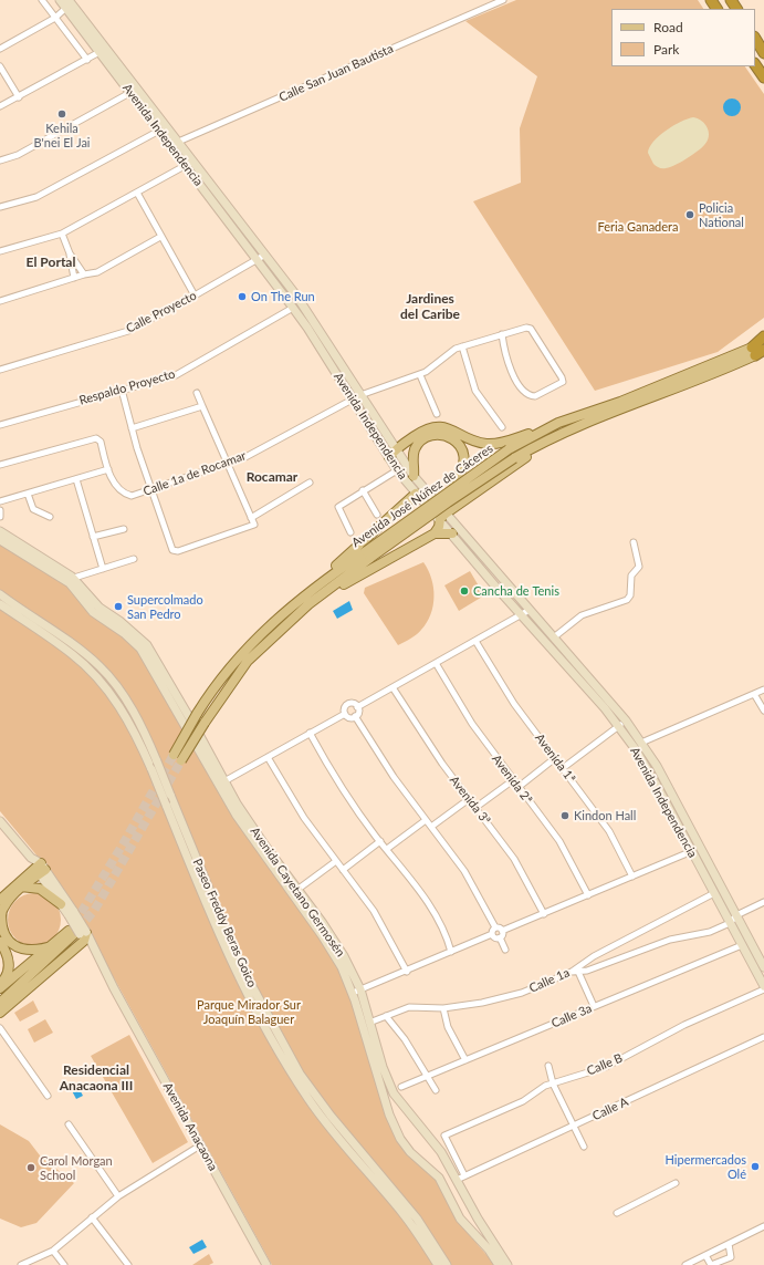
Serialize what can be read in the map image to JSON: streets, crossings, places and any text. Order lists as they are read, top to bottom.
{
  "streets": {
    "main road": [
      "Avenida Independencia",
      "Avenida José Núñez de Cáceres",
      "Avenida Cayetano Germosén",
      "Paseo Freddy Beras Goico",
      "Avenida Anacaona"
    ],
    "street": [
      "Calle San Juan Bautista",
      "Calle Proyecto",
      "Respaldo Proyecto",
      "Calle 1a de Rocamar",
      "Avenida 1ª",
      "Avenida 2ª",
      "Avenida 3ª",
      "Calle 1a",
      "Calle 3a",
      "Calle B",
      "Calle A"
    ]
  },
  "crossings": [
    ["Calle San Juan Bautista", "Avenida Independencia"],
    ["Avenida Independencia", "Calle Proyecto"],
    ["Avenida Independencia", "Respaldo Proyecto"],
    ["Avenida Independencia", "Calle 1a de Rocamar"],
    ["Avenida Independencia", "Calle 1a"],
    ["Avenida Independencia", "Calle 3a"],
    ["Avenida Independencia", "Calle B"],
    ["Avenida Cayetano Germosén", "Calle 1a"],
    ["Avenida Cayetano Germosén", "Calle A"],
    ["Calle B", "Calle A"]
  ],
  "districts": [
    "El Portal",
    "Jardines del Caribe",
    "Rocamar",
    "Residencial Anacaona III"
  ],
  "parks": ["Feria Ganadera", "Parque Mirador Sur Joaquín Balaguer"],
  "places": [
    "Kehila B'nei El Jai",
    "Policia National",
    "On The Run",
    "Cancha de Tenis",
    "Supercolmado San Pedro",
    "Kindon Hall",
    "Hipermercados Olé",
    "Carol Morgan School"
  ],
  "legend": ["Road", "Park"]
}
